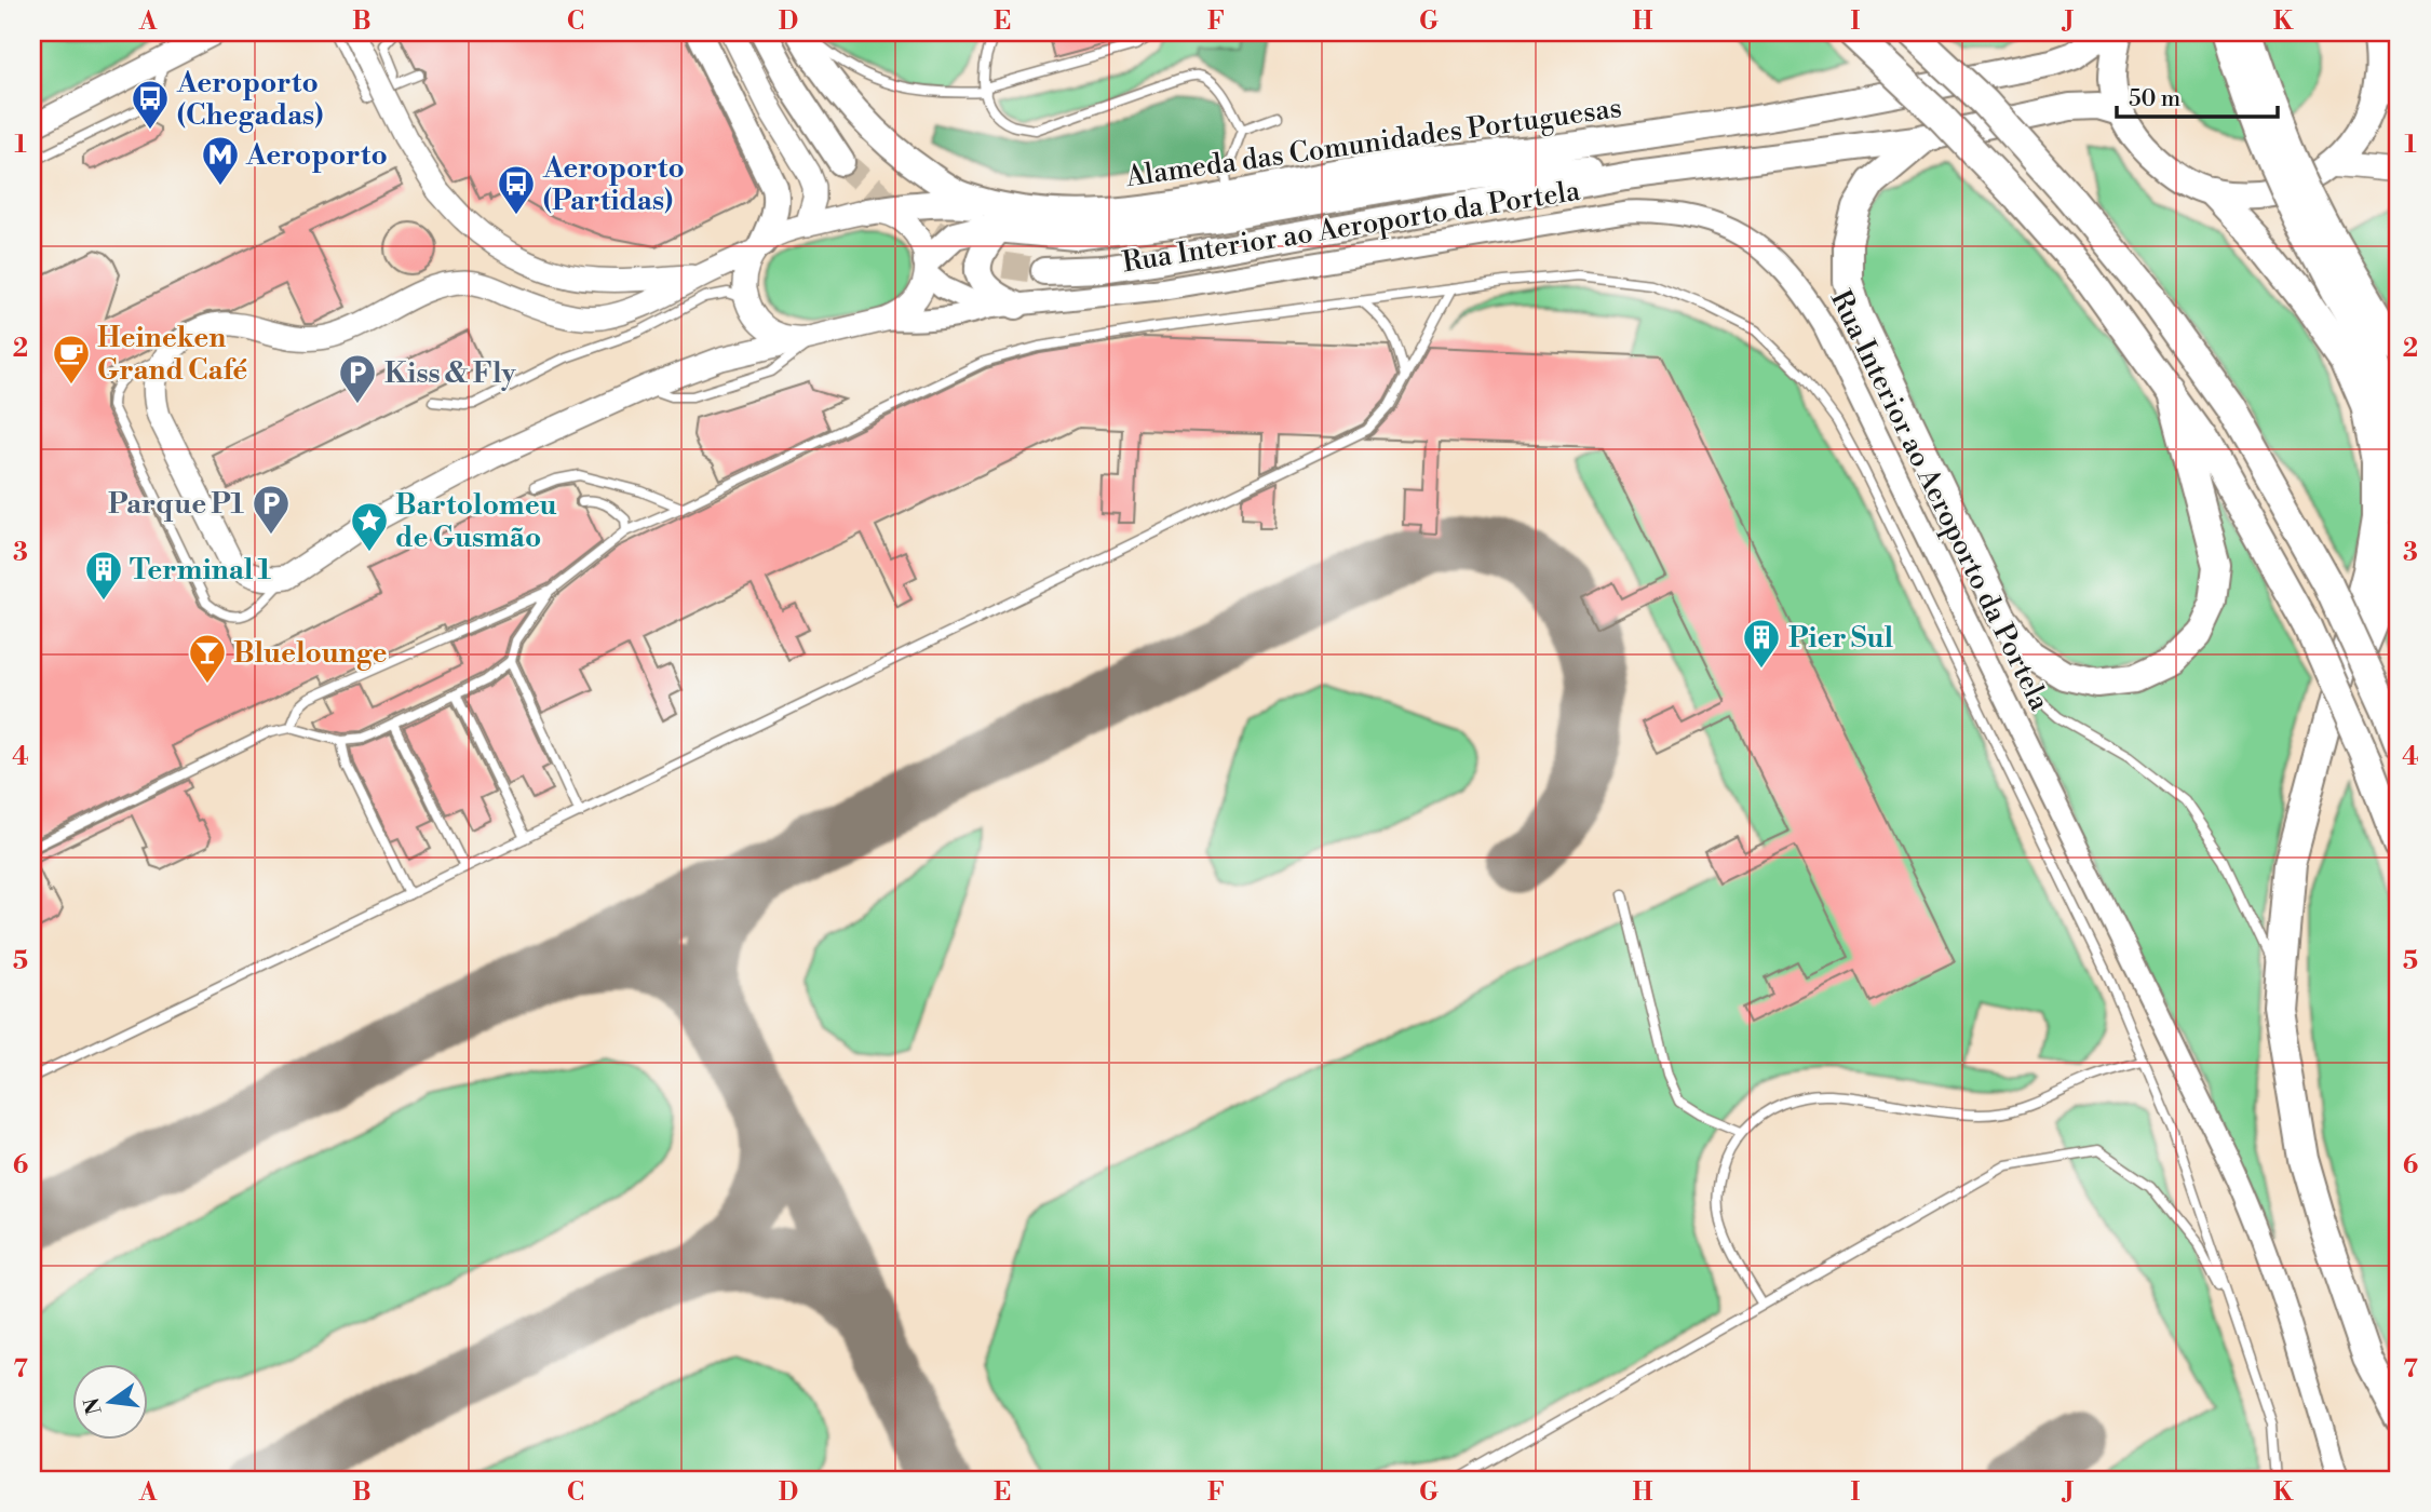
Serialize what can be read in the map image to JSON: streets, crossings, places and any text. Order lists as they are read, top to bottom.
{
  "streets": {
    "main road": ["Alameda das Comunidades Portuguesas", "Rua Interior ao Aeroporto da Portela"]
  },
  "places": {
    "bus stop": ["Aeroporto (Chegadas)", "Aeroporto (Partidas)"],
    "metro station": ["Aeroporto"],
    "cafe": ["Heineken Grand Café"],
    "parking": ["Kiss & Fly", "Parque P1"],
    "place": ["Bartolomeu de Gusmão"],
    "building": ["Terminal 1", "Pier Sul"],
    "bar": ["Bluelounge"]
  },
  "scale_bar": "50 m",
  "north": "left",
  "grid": {
    "columns": [
      "A",
      "B",
      "C",
      "D",
      "E",
      "F",
      "G",
      "H",
      "I",
      "J",
      "K"
    ],
    "rows": [
      "1",
      "2",
      "3",
      "4",
      "5",
      "6",
      "7"
    ]
  }
}
